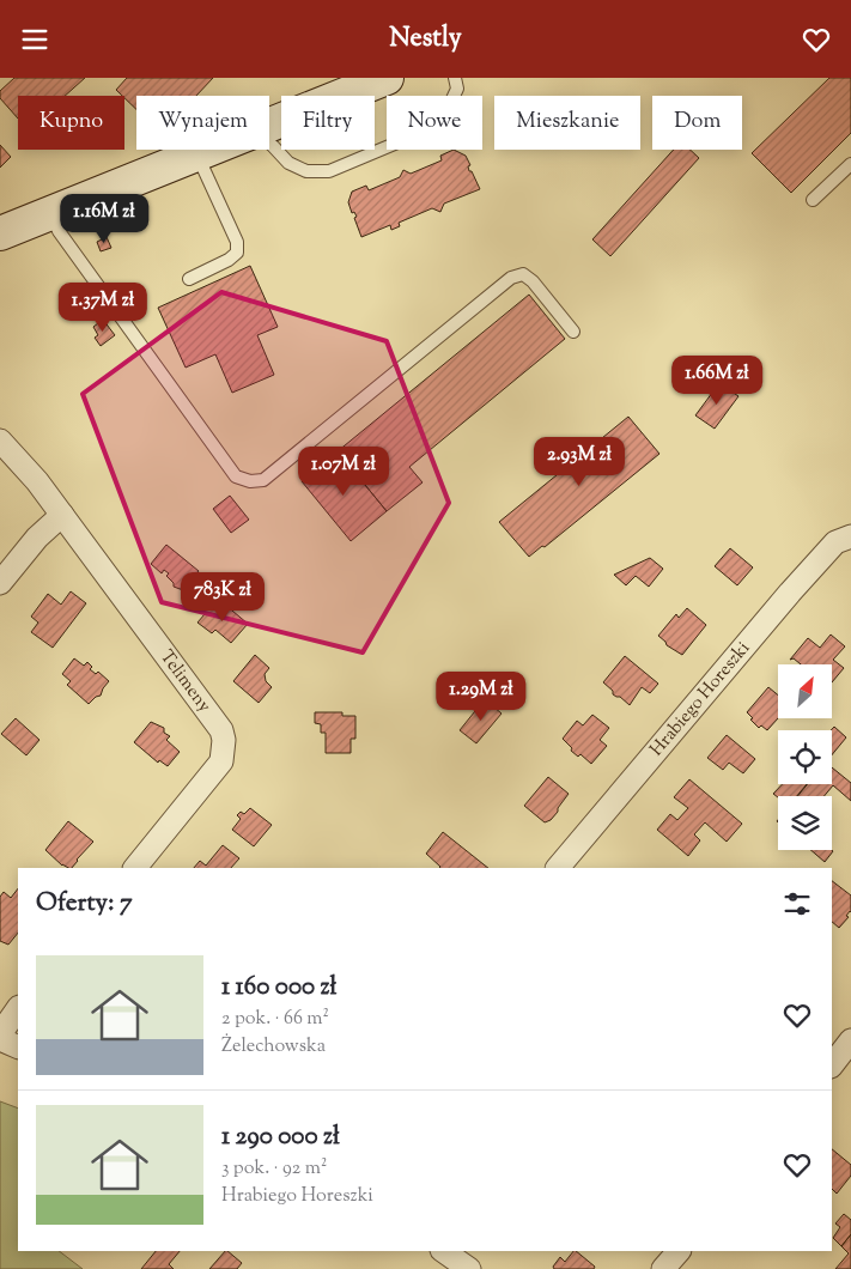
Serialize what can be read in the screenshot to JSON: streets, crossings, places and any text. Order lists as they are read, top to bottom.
{
  "streets": {
    "street": ["Telimeny", "Hrabiego Horeszki"]
  },
  "north": "top right",
  "page": {
    "header": "Nestly",
    "chip": [
      "Kupno",
      "Wynajem",
      "Filtry",
      "Nowe",
      "Mieszkanie",
      "Dom"
    ],
    "price": [
      "1.16M zł",
      "1.37M zł",
      "1.66M zł",
      "2.93M zł",
      "1.07M zł",
      "783K zł",
      "1.29M zł"
    ],
    "heading": "Oferty: 7",
    "list": [
      {
        "name": "1 160 000 zł",
        "note": "2 pok. · 66 m² · Żelechowska"
      },
      {
        "name": "1 290 000 zł",
        "note": "3 pok. · 92 m² · Hrabiego Horeszki"
      }
    ]
  }
}
